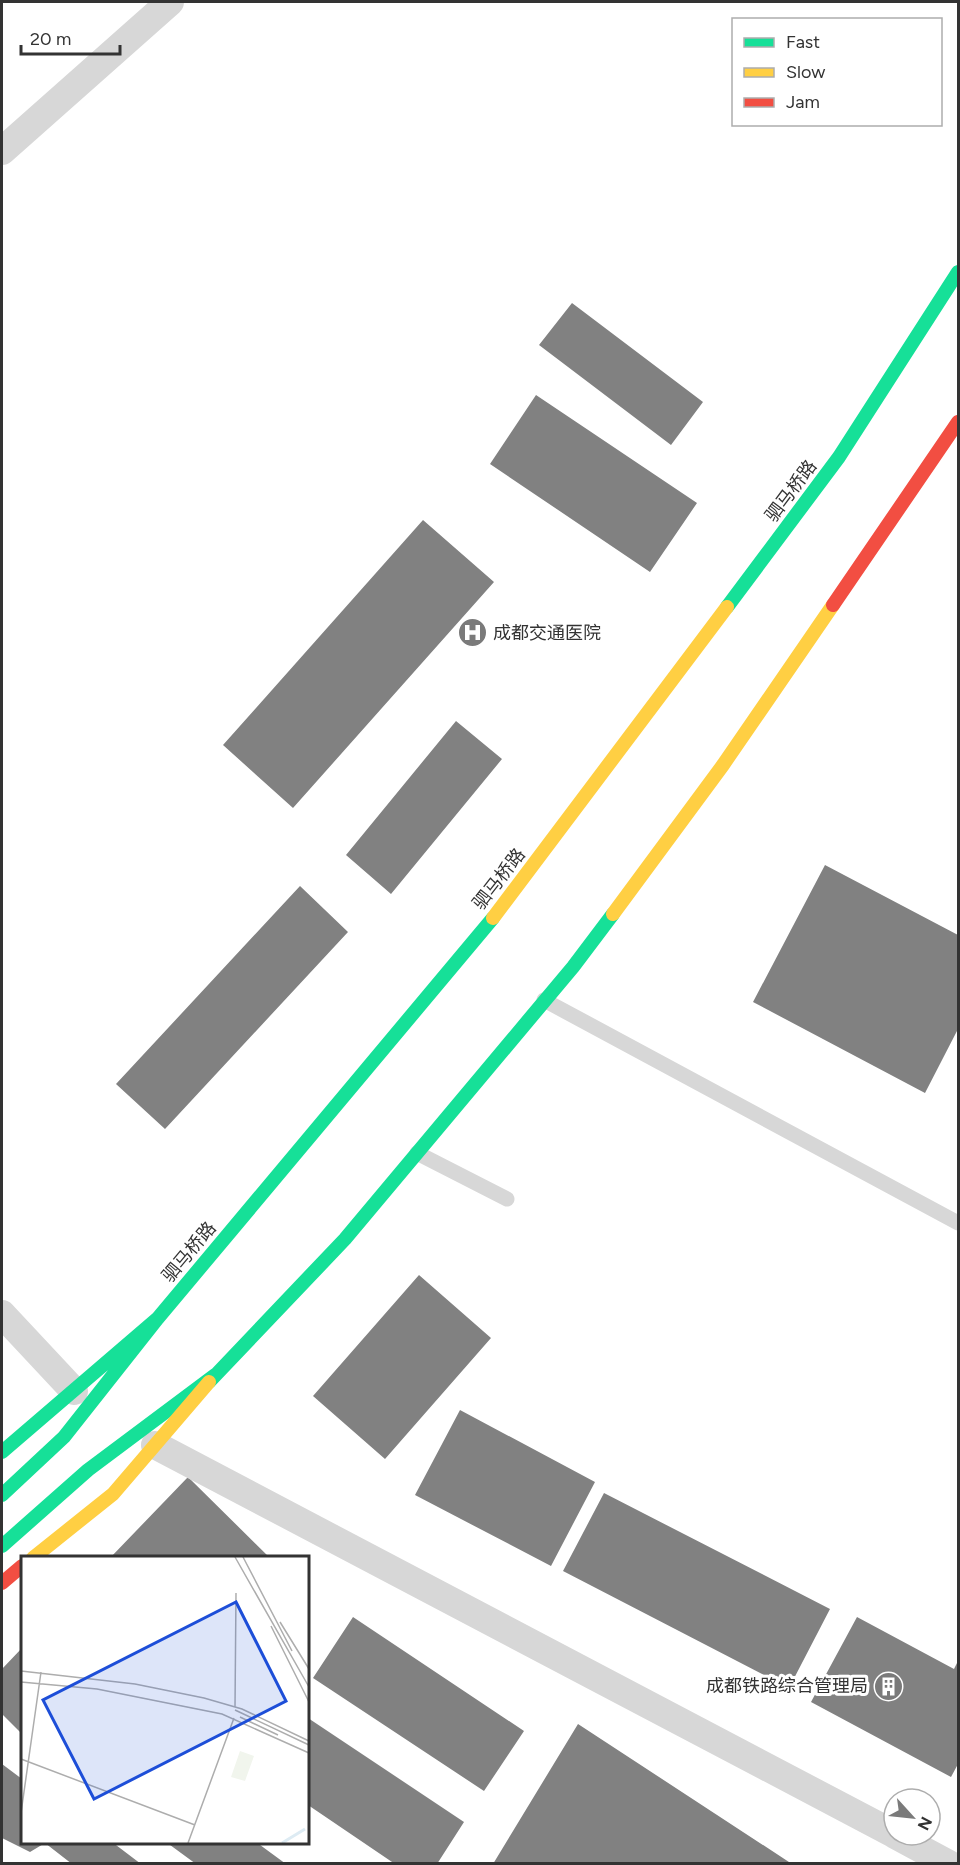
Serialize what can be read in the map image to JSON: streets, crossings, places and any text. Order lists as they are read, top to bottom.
{
  "streets": {
    "main road": ["驷马桥路"]
  },
  "places": {
    "hospital": ["成都交通医院"],
    "building": ["成都铁路综合管理局"]
  },
  "legend": ["Fast", "Slow", "Jam"],
  "scale_bar": "20 m",
  "north": "bottom right"
}
